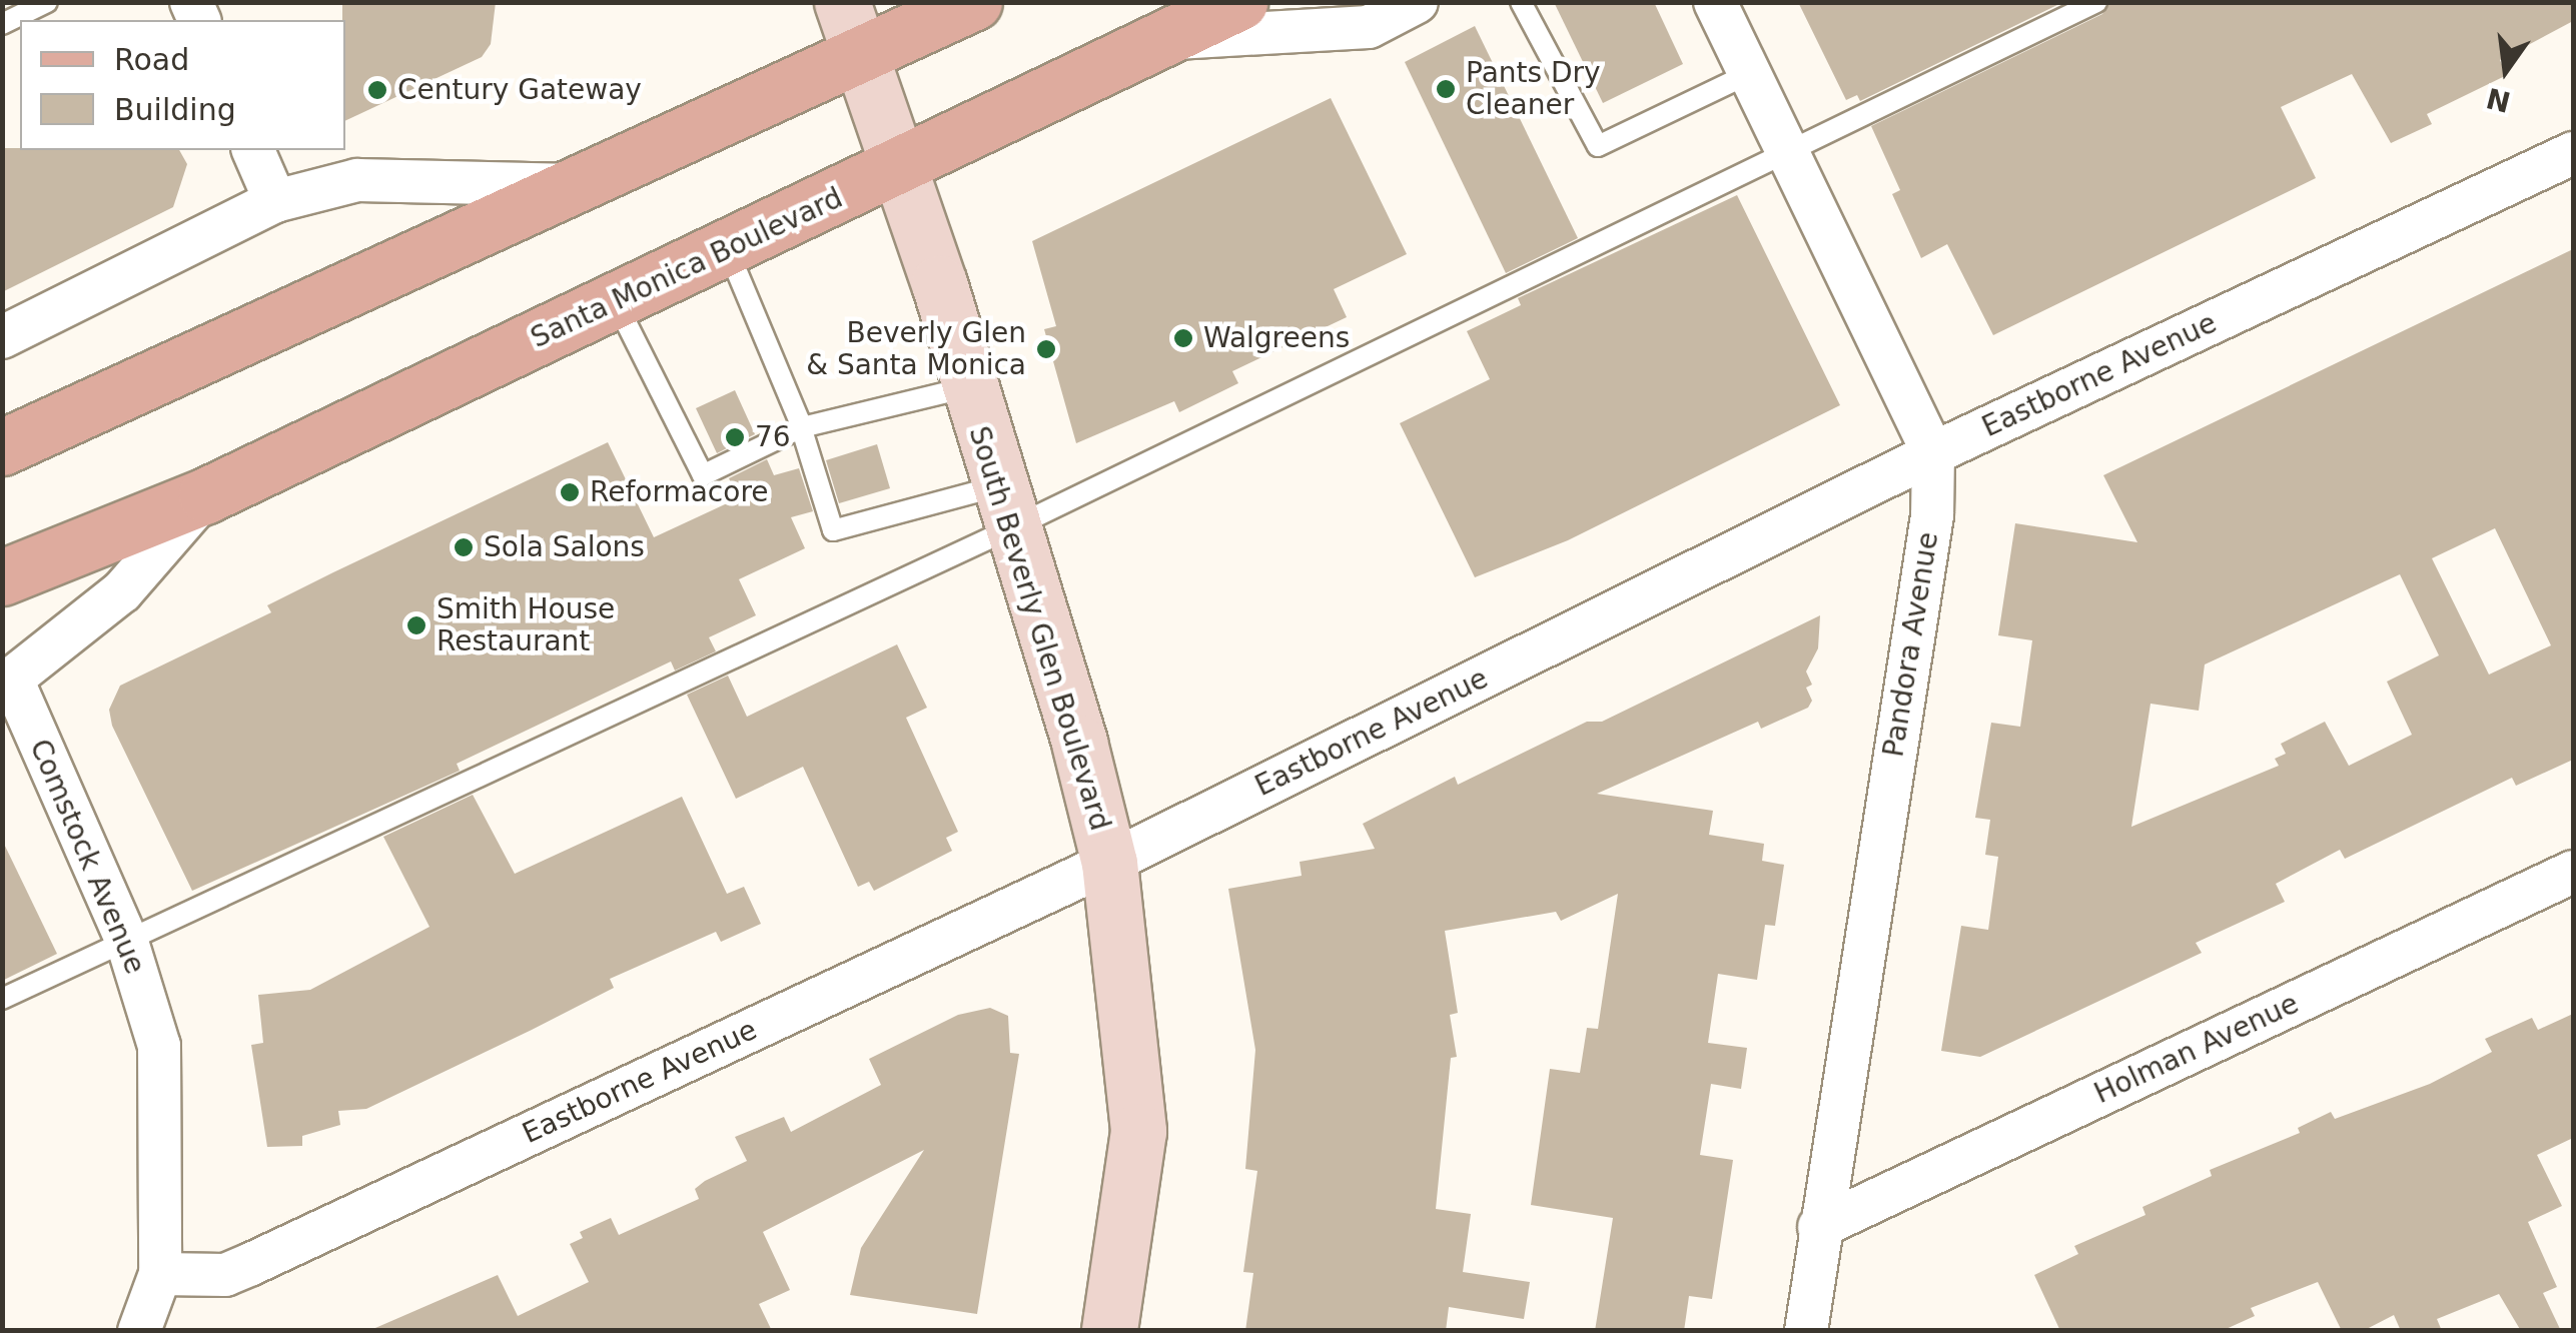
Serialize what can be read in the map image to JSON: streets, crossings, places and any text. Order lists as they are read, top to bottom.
{
  "streets": {
    "main road": ["Santa Monica Boulevard", "South Beverly Glen Boulevard"],
    "street": [
      "Eastborne Avenue",
      "Pandora Avenue",
      "Comstock Avenue",
      "Holman Avenue"
    ]
  },
  "crossings": [
    ["Santa Monica Boulevard", "South Beverly Glen Boulevard"],
    ["Santa Monica Boulevard", "Comstock Avenue"],
    ["Eastborne Avenue", "South Beverly Glen Boulevard"],
    ["Eastborne Avenue", "Pandora Avenue"],
    ["Eastborne Avenue", "Comstock Avenue"],
    ["Pandora Avenue", "Holman Avenue"]
  ],
  "places": [
    "Pants Dry Cleaner",
    "Century Gateway",
    "Walgreens",
    "Beverly Glen & Santa Monica",
    "76",
    "Reformacore",
    "Sola Salons",
    "Smith House Restaurant"
  ],
  "legend": ["Road", "Building"],
  "north": "bottom"
}
